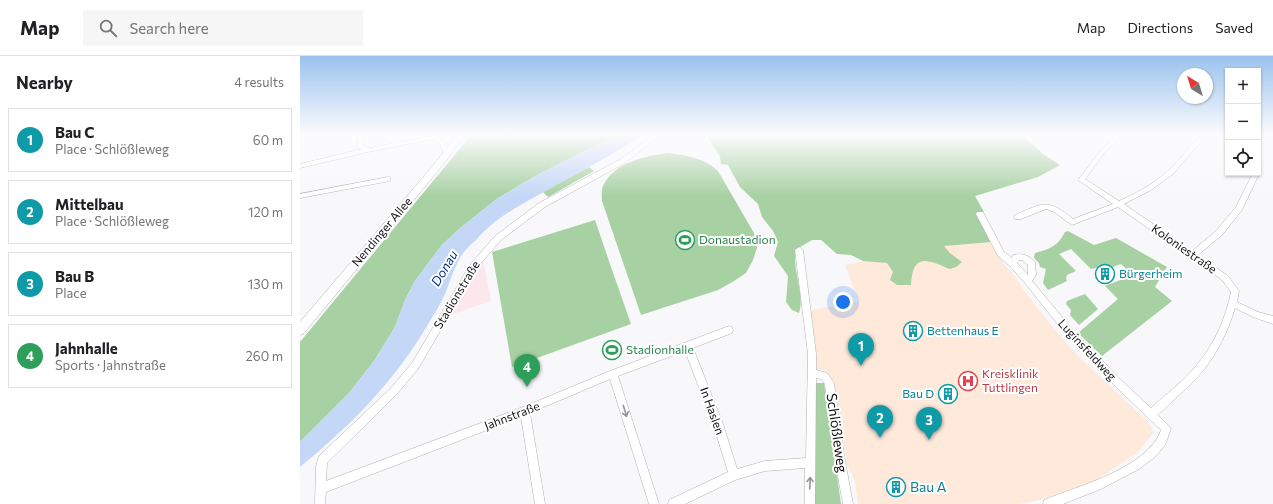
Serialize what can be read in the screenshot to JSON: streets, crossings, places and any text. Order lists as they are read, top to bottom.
{
  "streets": {
    "street": [
      "Nendinger Allee",
      "Koloniestraße",
      "Stadionstraße",
      "Luginsfeldweg",
      "In Haslen",
      "Jahnstraße",
      "Schlößleweg"
    ]
  },
  "crossings": [
    ["Stadionstraße", "Jahnstraße"],
    ["In Haslen", "Jahnstraße"]
  ],
  "water": ["Donau"],
  "places": {
    "sports": ["Donaustadion", "Stadionhalle"],
    "building": [
      "Bürgerheim",
      "Bettenhaus E",
      "Bau D",
      "Bau A"
    ],
    "hospital": ["Kreisklinik Tuttlingen"]
  },
  "north": "top left",
  "page": {
    "header": "Map",
    "search": "Search here",
    "nav": ["Map", "Directions", "Saved"],
    "heading": ["Nearby", "4 results"],
    "map_buttons": ["+", "−"],
    "list": [
      {
        "mark": "1",
        "name": "Bau C",
        "note": "Place · Schlößleweg",
        "value": "60 m"
      },
      {
        "mark": "2",
        "name": "Mittelbau",
        "note": "Place · Schlößleweg",
        "value": "120 m"
      },
      {
        "mark": "3",
        "name": "Bau B",
        "note": "Place",
        "value": "130 m"
      },
      {
        "mark": "4",
        "name": "Jahnhalle",
        "note": "Sports · Jahnstraße",
        "value": "260 m"
      }
    ],
    "pins": [
      "1",
      "4",
      "2",
      "3"
    ]
  }
}
